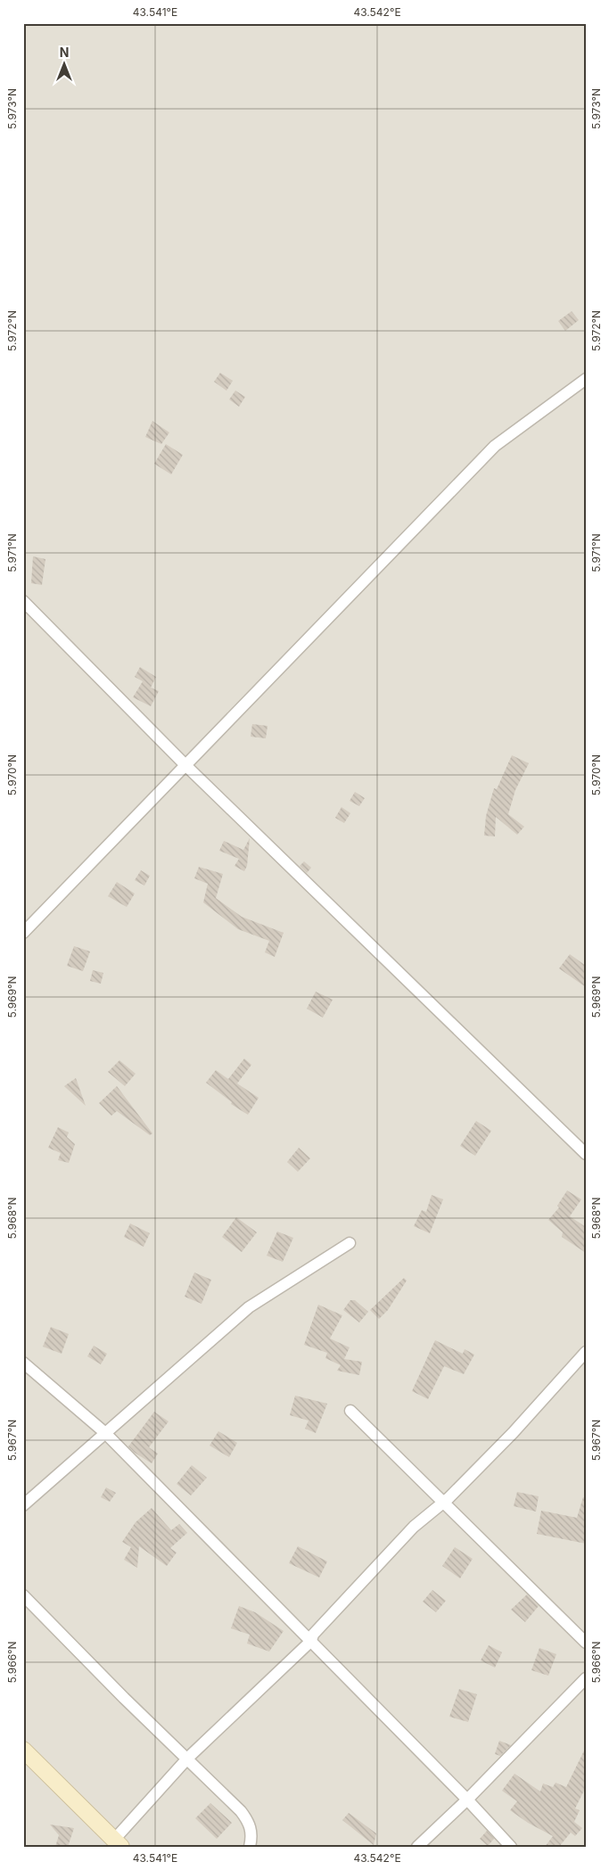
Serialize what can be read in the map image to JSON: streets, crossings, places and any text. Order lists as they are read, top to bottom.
{
  "north": "top",
  "coordinates": [
    "43.541°E",
    "43.542°E",
    "5.973°N",
    "5.972°N",
    "5.971°N",
    "5.970°N",
    "5.969°N",
    "5.968°N",
    "5.967°N",
    "5.966°N"
  ]
}
